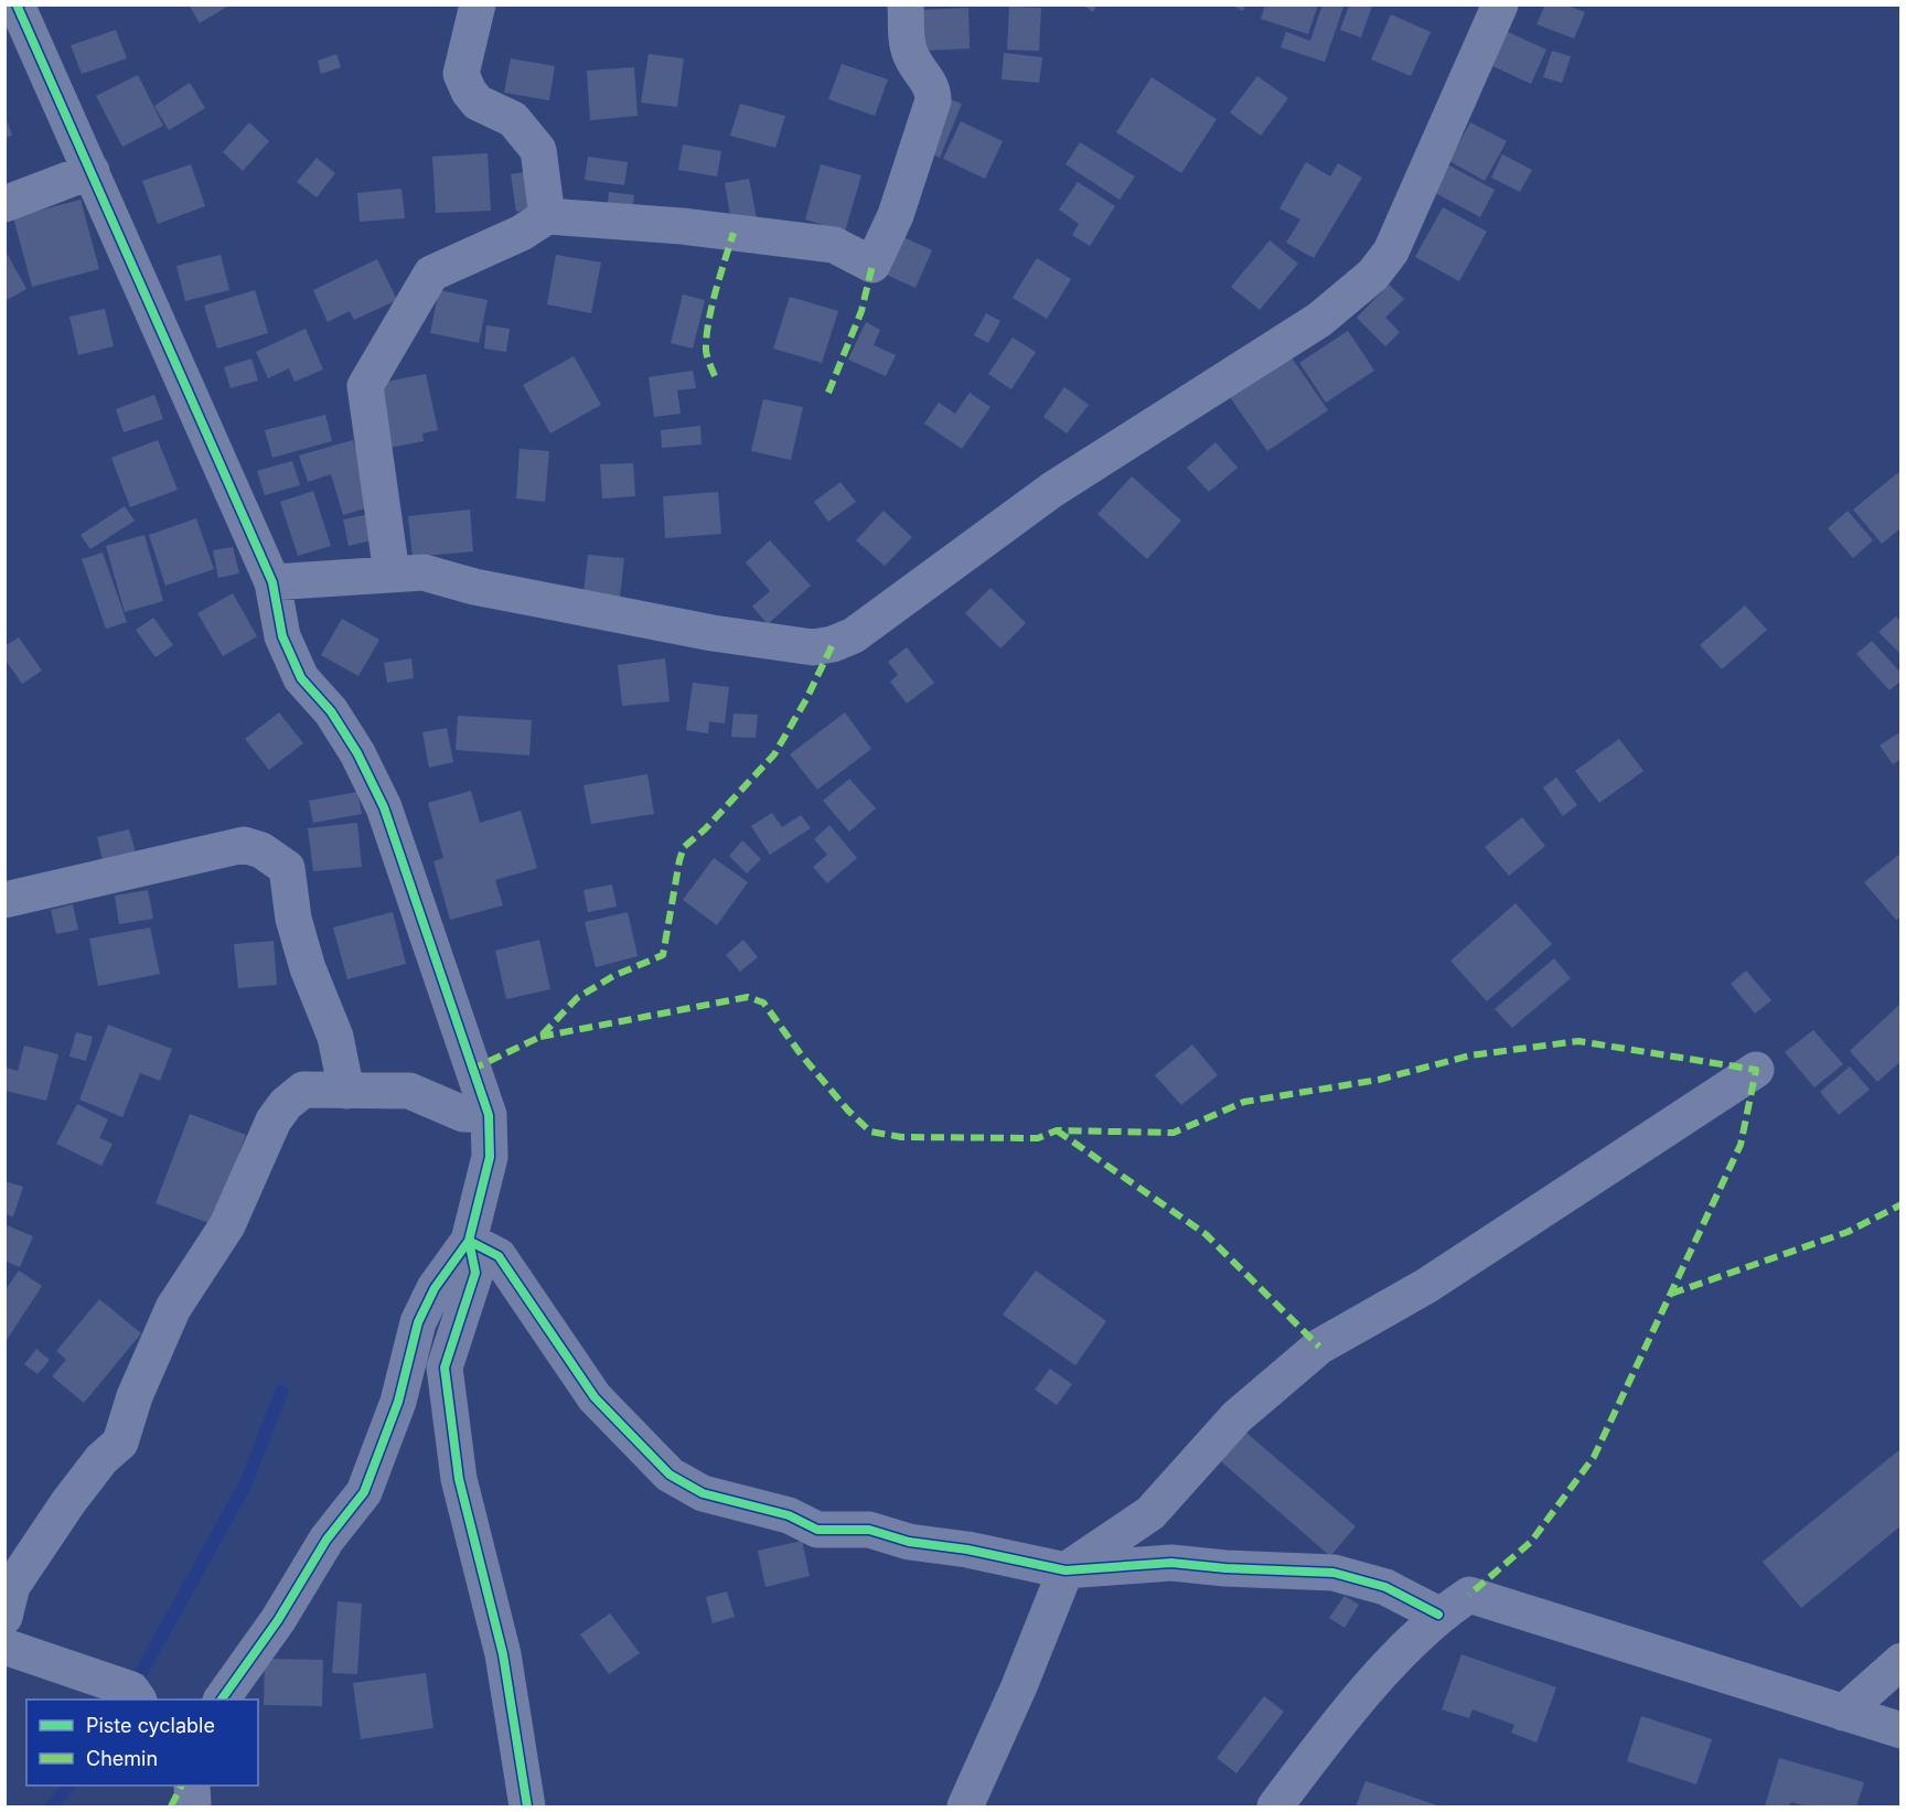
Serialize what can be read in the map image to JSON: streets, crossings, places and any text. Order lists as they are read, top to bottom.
{
  "legend": ["Piste cyclable", "Chemin"]
}
